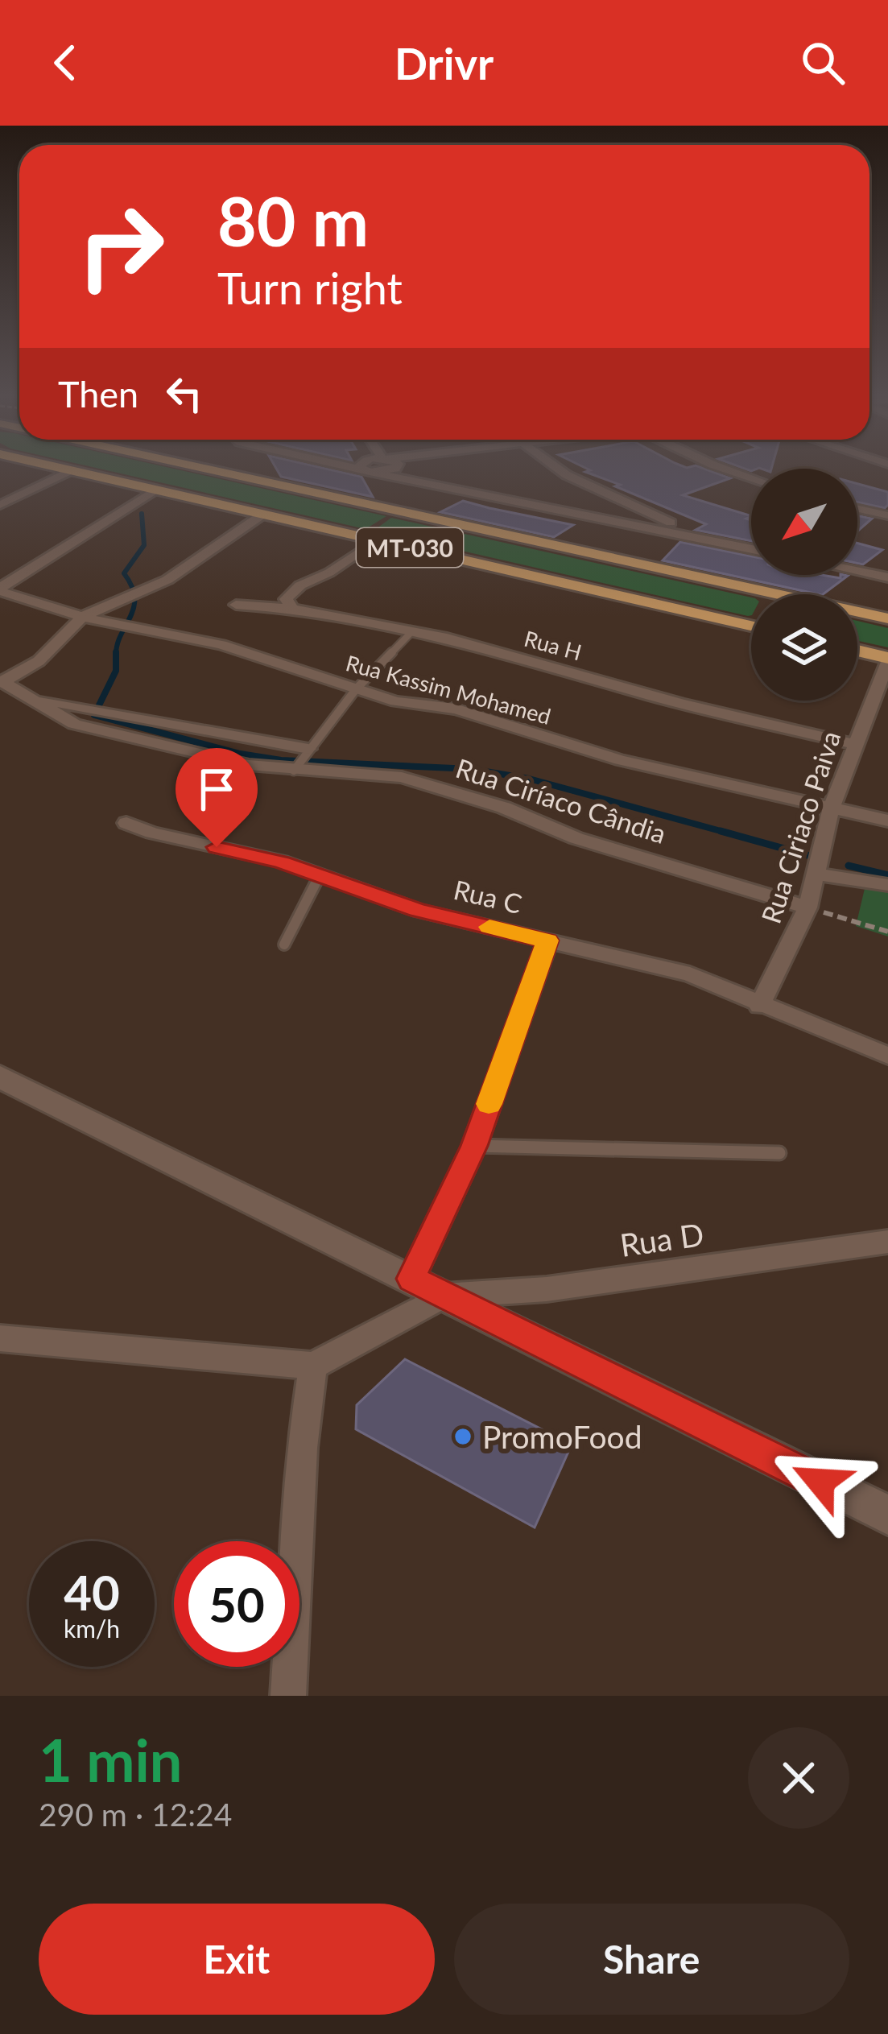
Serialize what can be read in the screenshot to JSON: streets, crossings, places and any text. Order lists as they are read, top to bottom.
{
  "streets": {
    "main road": ["MT-030"],
    "street": [
      "Rua H",
      "Rua Kassim Mohamed",
      "Rua Ciríaco Cândia",
      "Rua Ciriaco Paiva",
      "Rua C",
      "Rua D"
    ]
  },
  "crossings": [
    ["Rua H", "Rua Ciriaco Paiva"],
    ["Rua Kassim Mohamed", "Rua Ciriaco Paiva"],
    ["Rua Ciríaco Cândia", "Rua Ciriaco Paiva"],
    ["Rua Ciriaco Paiva", "Rua C"]
  ],
  "places": ["PromoFood"],
  "north": "bottom left",
  "page": {
    "header": "Drivr",
    "turn": ["80 m", "Turn right"],
    "then": "Then",
    "speed": "40 km/h",
    "limit": "50",
    "heading": ["1 min", "290 m · 12:24"],
    "buttons": ["Exit", "Share"]
  }
}
